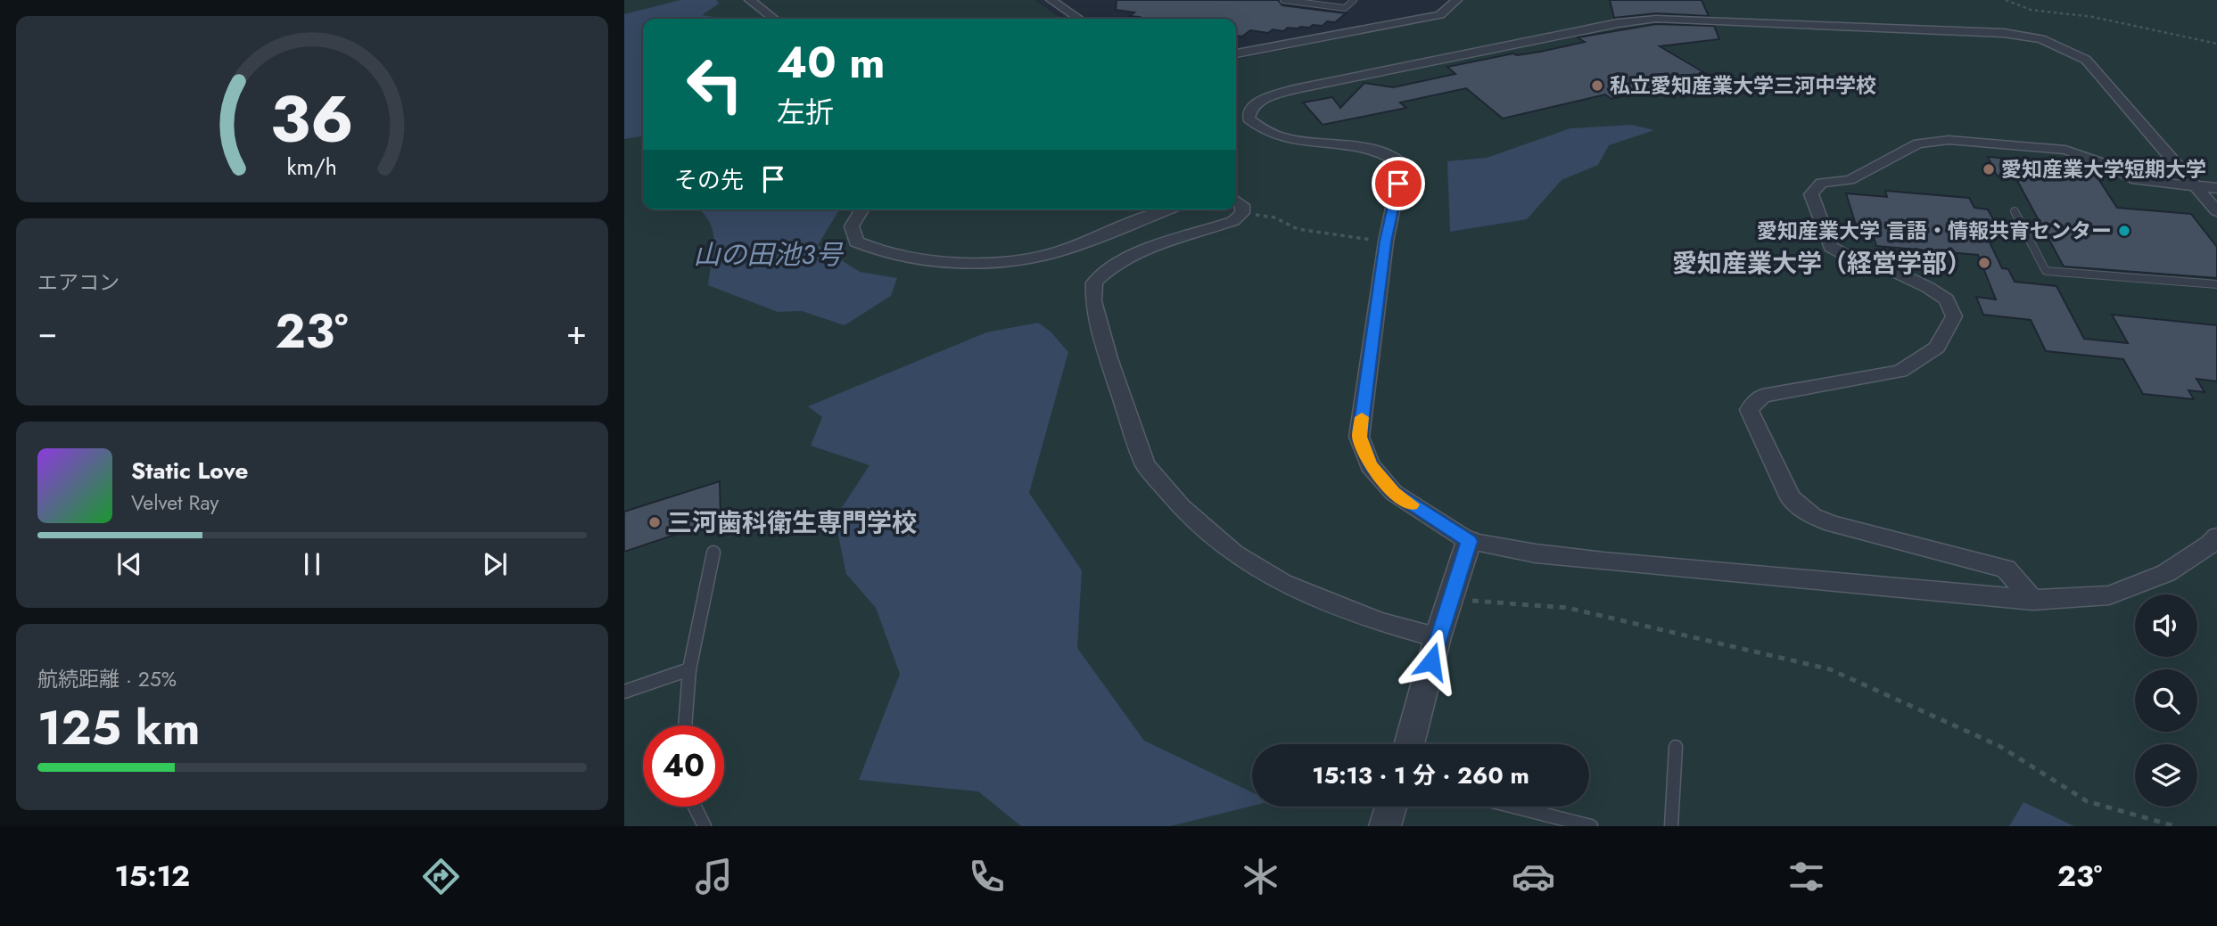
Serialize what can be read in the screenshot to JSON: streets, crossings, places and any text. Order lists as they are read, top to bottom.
{
  "water": ["山の田池３号"],
  "places": [
    "私立愛知産業大学三河中学校",
    "愛知産業大学短期大学",
    "愛知産業大学 言語・情報共育センター",
    "愛知産業大学（経営学部）",
    "三河歯科衛生専門学校"
  ],
  "page": {
    "turn": ["40 m", "左折"],
    "then": "その先",
    "tile": [
      "エアコン",
      ["航続距離 · 25%", "125 km"]
    ],
    "heat": ["−", "23°", "+"],
    "song": ["Static Love", "Velvet Ray"],
    "limit": "40",
    "trip": "15:13 · 1 分 · 260 m",
    "tabs": ["15:12", "23°"],
    "gauge": ["36", "km/h"]
  }
}
